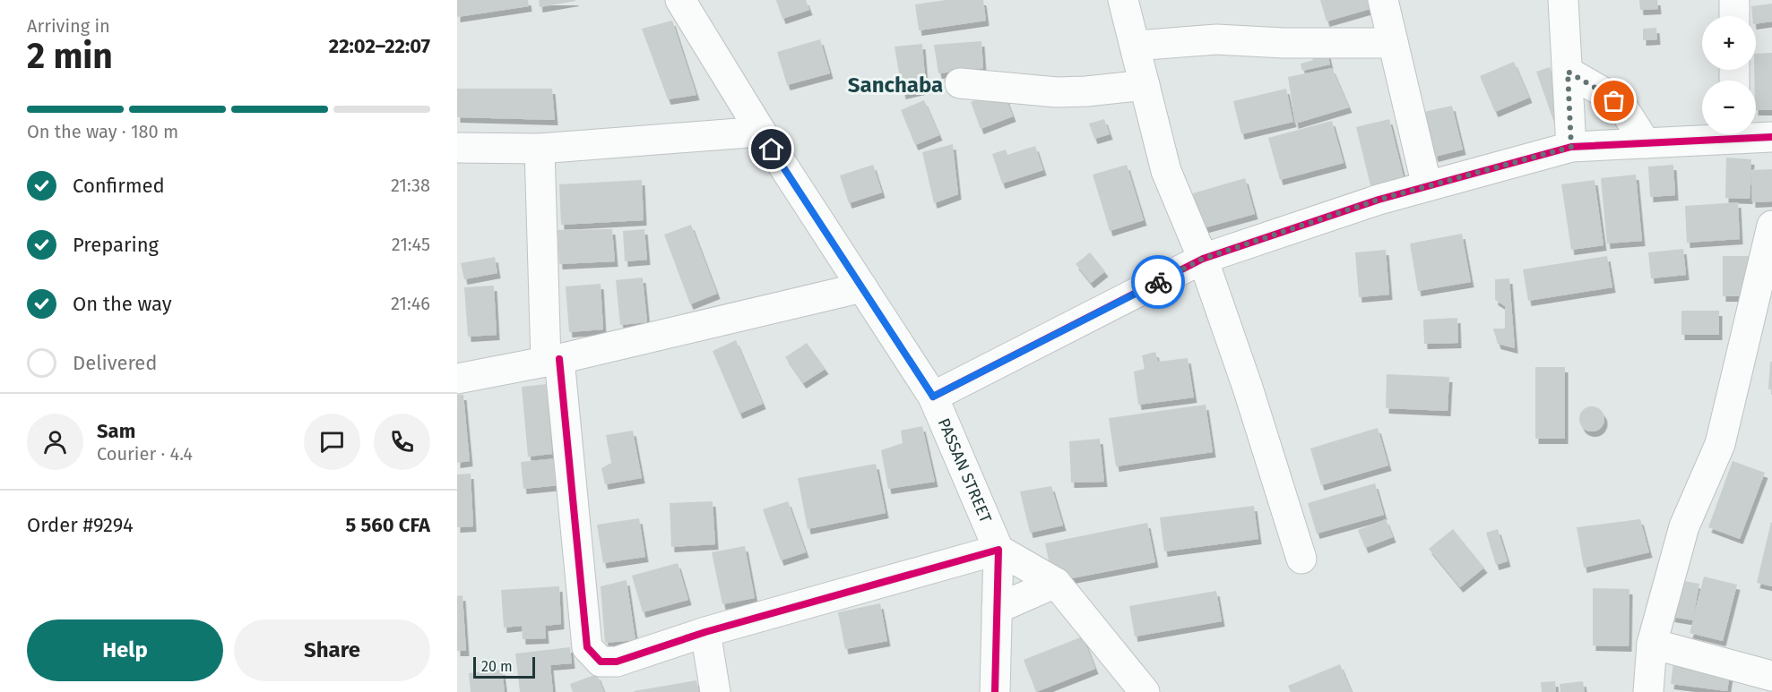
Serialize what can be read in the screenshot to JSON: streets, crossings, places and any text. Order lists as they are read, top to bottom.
{
  "streets": {
    "street": ["PASSAN STREET"]
  },
  "districts": ["Sanchaba"],
  "scale_bar": "20 m",
  "page": {
    "heading": ["2 min", "Arriving in", "22:02–22:07"],
    "panel": [
      "Sam",
      "Courier · 4.4",
      "Order #9294",
      "5 560 CFA"
    ],
    "map_buttons": ["+", "−"],
    "bar": "On the way · 180 m",
    "list": [
      ["Confirmed", "21:38"],
      ["Preparing", "21:45"],
      ["On the way", "21:46"],
      "Delivered"
    ],
    "buttons": ["Help", "Share"],
    "scale": "20 m"
  }
}
